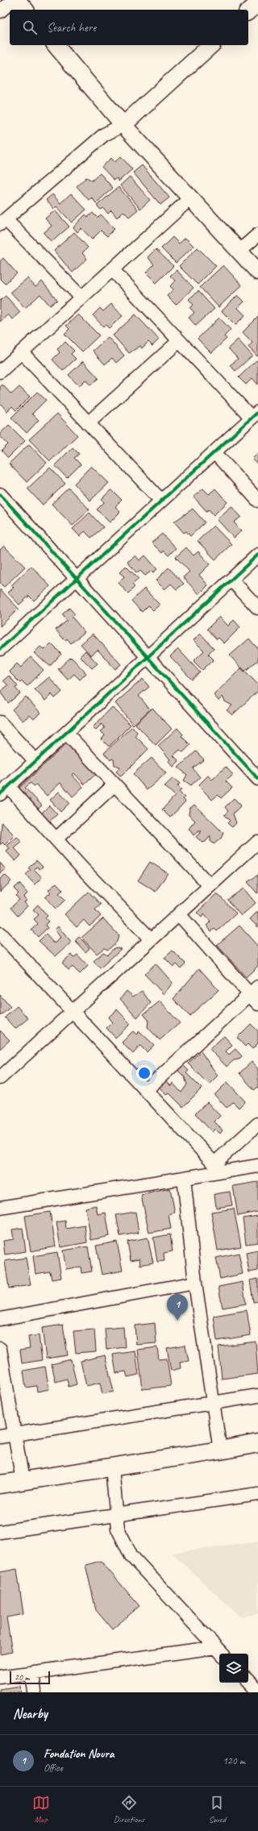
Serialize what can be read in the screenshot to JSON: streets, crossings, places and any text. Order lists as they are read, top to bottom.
{
  "scale_bar": "20 m",
  "page": {
    "search": "Search here",
    "pins": "1",
    "scale": "20 m",
    "heading": "Nearby",
    "list": [
      {
        "mark": "1",
        "name": "Fondation Noura",
        "note": "Office",
        "value": "120 m"
      }
    ],
    "nav": ["Map", "Directions", "Saved"]
  }
}
